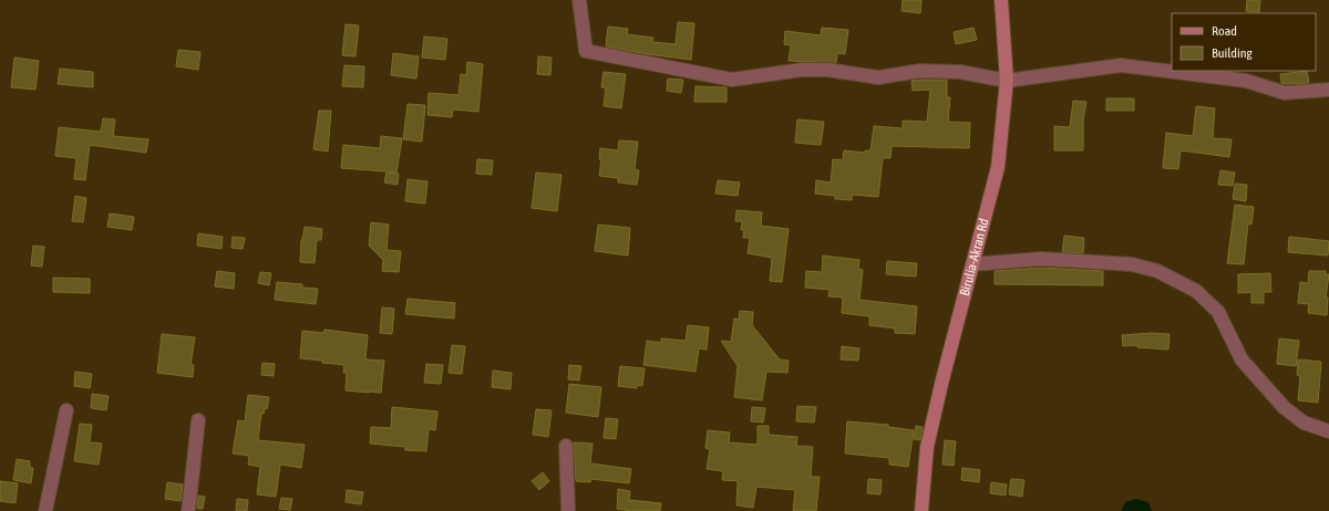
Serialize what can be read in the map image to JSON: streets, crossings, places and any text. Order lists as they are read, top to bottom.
{
  "streets": {
    "street": ["Birulia-Akran Rd"]
  },
  "legend": ["Road", "Building"]
}
